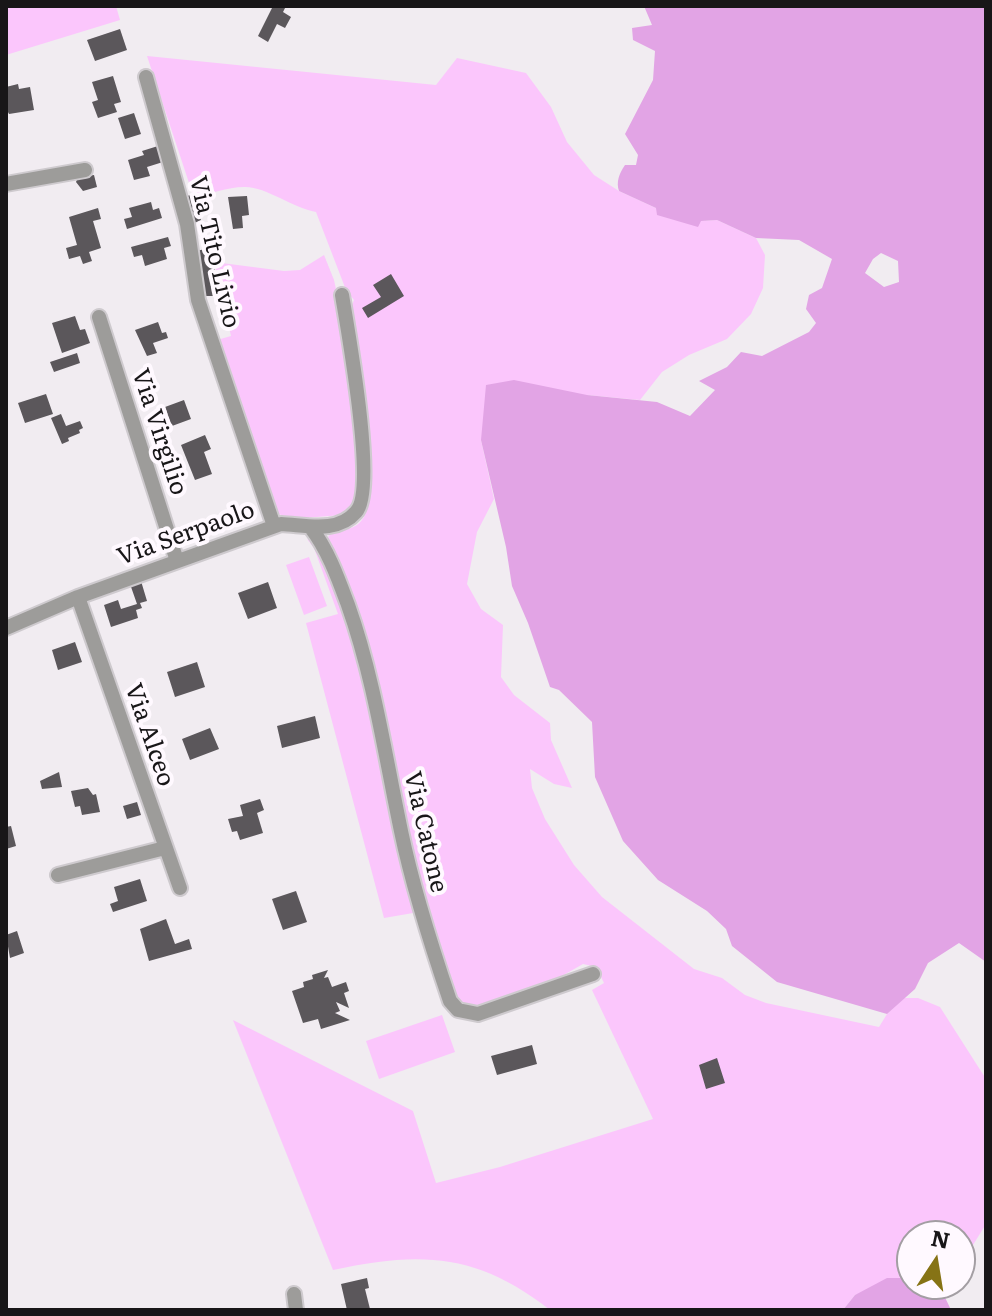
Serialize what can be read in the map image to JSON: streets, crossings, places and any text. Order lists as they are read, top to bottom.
{
  "streets": {
    "street": [
      "Via Tito Livio",
      "Via Virgilio",
      "Via Serpaolo",
      "Via Alceo",
      "Via Catone"
    ]
  },
  "crossings": [
    ["Via Tito Livio", "Via Serpaolo"],
    ["Via Virgilio", "Via Serpaolo"],
    ["Via Serpaolo", "Via Alceo"],
    ["Via Serpaolo", "Via Catone"]
  ],
  "north": "top"
}
